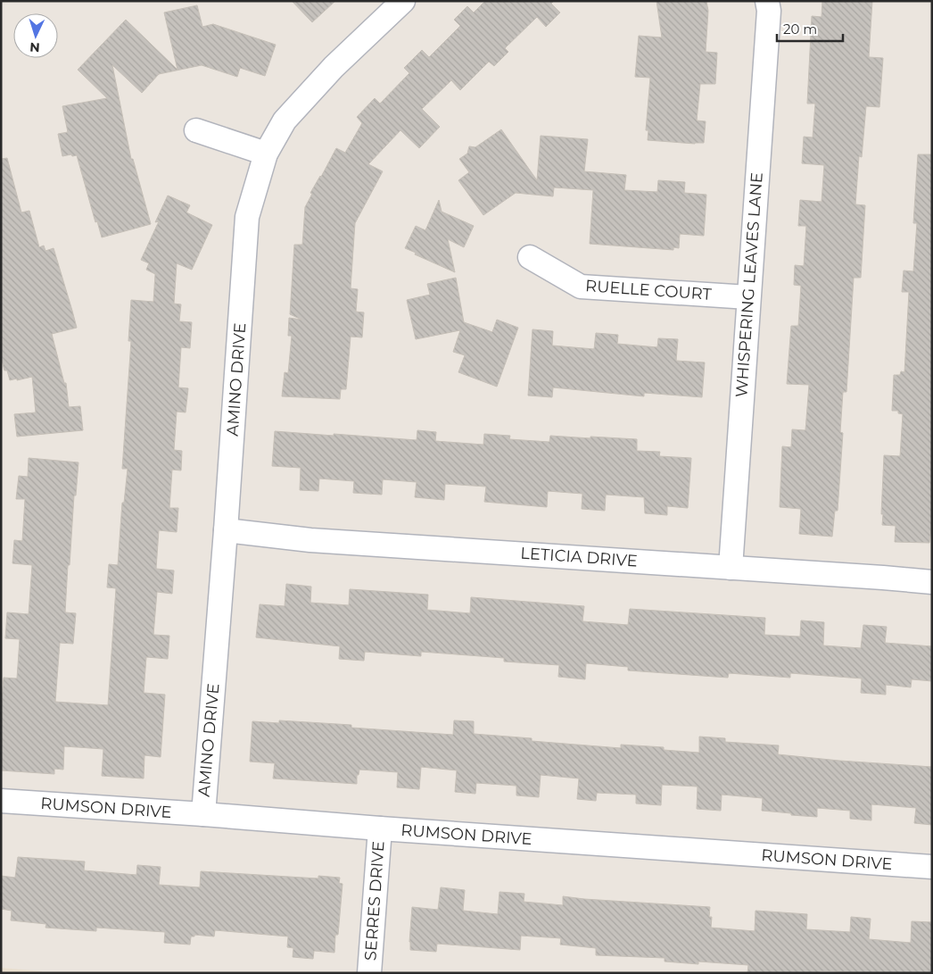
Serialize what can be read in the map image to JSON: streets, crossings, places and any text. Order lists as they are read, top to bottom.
{
  "streets": {
    "street": [
      "WHISPERING LEAVES LANE",
      "RUELLE COURT",
      "AMINO DRIVE",
      "LETICIA DRIVE",
      "RUMSON DRIVE",
      "SERRES DRIVE"
    ]
  },
  "crossings": [
    ["WHISPERING LEAVES LANE", "RUELLE COURT"],
    ["WHISPERING LEAVES LANE", "LETICIA DRIVE"],
    ["AMINO DRIVE", "LETICIA DRIVE"],
    ["AMINO DRIVE", "RUMSON DRIVE"],
    ["RUMSON DRIVE", "SERRES DRIVE"]
  ],
  "scale_bar": "20 m",
  "north": "bottom"
}
